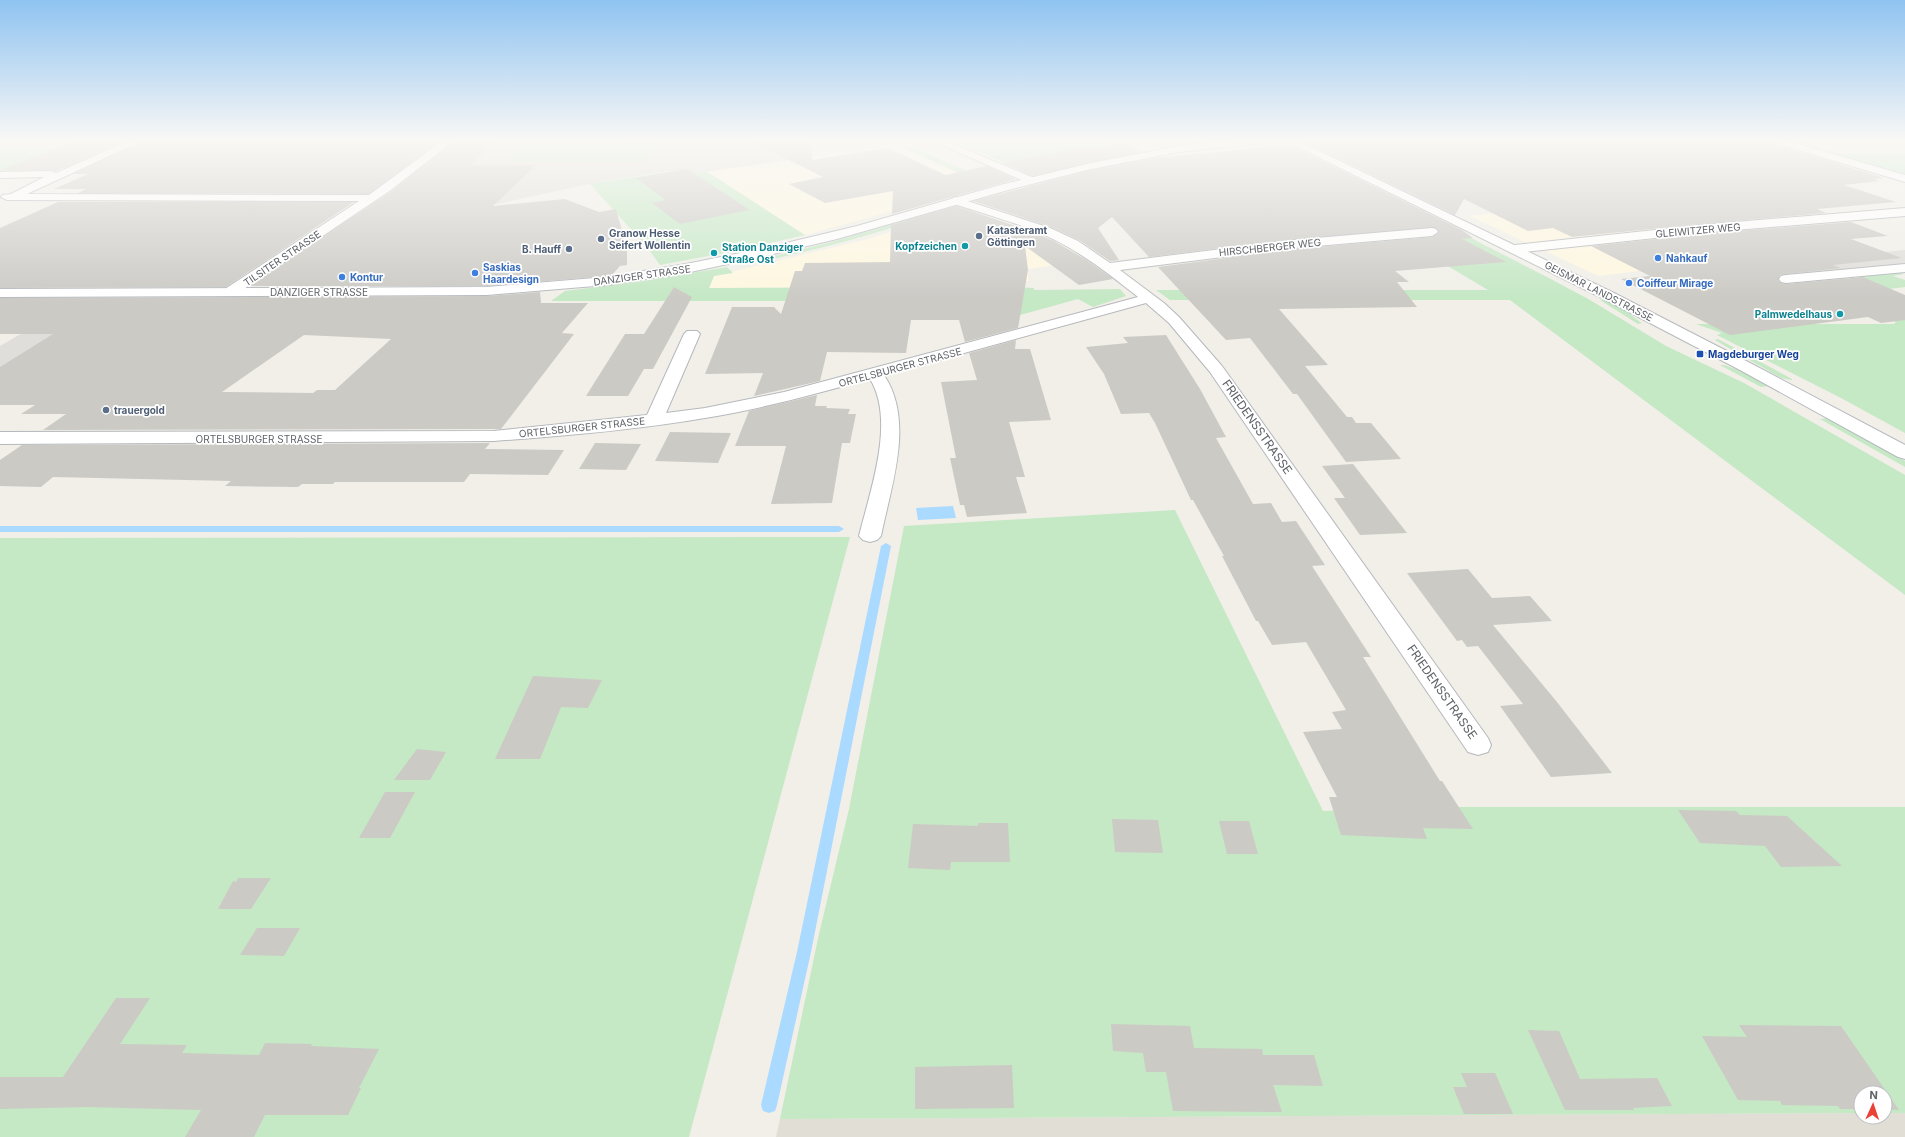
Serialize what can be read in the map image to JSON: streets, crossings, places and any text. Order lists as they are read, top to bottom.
{
  "streets": {
    "street": [
      "GLEIWITZER WEG",
      "HIRSCHBERGER WEG",
      "TILSITER STRASSE",
      "DANZIGER STRASSE",
      "GEISMAR LANDSTRASSE",
      "ORTELSBURGER STRASSE",
      "FRIEDENSSTRASSE"
    ]
  },
  "crossings": [
    ["GLEIWITZER WEG", "GEISMAR LANDSTRASSE"],
    ["HIRSCHBERGER WEG", "FRIEDENSSTRASSE"],
    ["TILSITER STRASSE", "DANZIGER STRASSE"],
    ["DANZIGER STRASSE", "FRIEDENSSTRASSE"],
    ["ORTELSBURGER STRASSE", "FRIEDENSSTRASSE"]
  ],
  "places": {
    "other": [
      "Katasteramt Göttingen",
      "Granow Hesse Seifert Wollentin",
      "Kopfzeichen",
      "B. Hauff",
      "Station Danziger Straße Ost",
      "Nahkauf",
      "Saskias Haardesign",
      "Kontur",
      "Coiffeur Mirage",
      "Palmwedelhaus",
      "trauergold"
    ],
    "transit": ["Magdeburger Weg"]
  },
  "north": "top"
}
